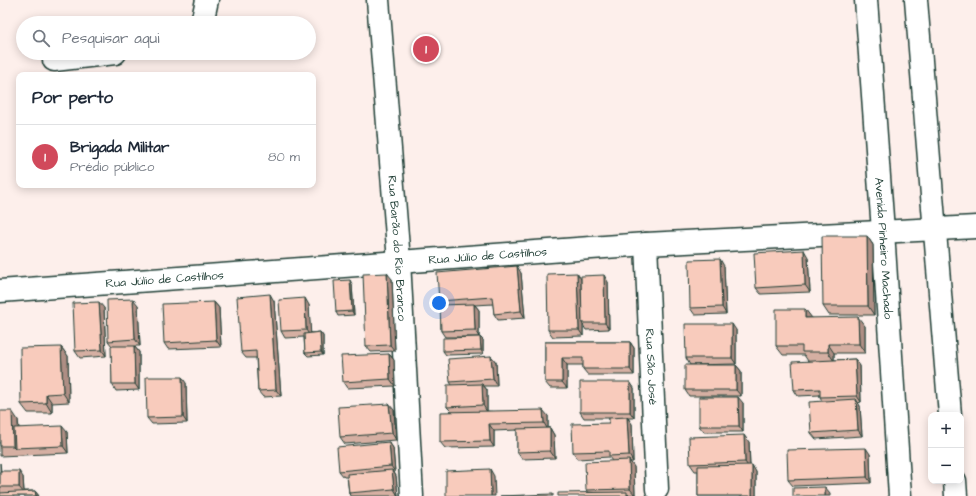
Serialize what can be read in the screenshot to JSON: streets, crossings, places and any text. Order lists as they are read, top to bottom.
{
  "streets": {
    "street": [
      "Rua Barão do Rio Branco",
      "Avenida Pinheiro Machado",
      "Rua Júlio de Castilhos",
      "Rua São José"
    ]
  },
  "crossings": [
    ["Rua Barão do Rio Branco", "Rua Júlio de Castilhos"],
    ["Avenida Pinheiro Machado", "Rua Júlio de Castilhos"],
    ["Rua Júlio de Castilhos", "Rua São José"]
  ],
  "page": {
    "search": "Pesquisar aqui",
    "pins": "1",
    "heading": "Por perto",
    "list": [
      {
        "mark": "1",
        "name": "Brigada Militar",
        "note": "Prédio público",
        "value": "80 m"
      }
    ],
    "map_buttons": ["+", "−"]
  }
}
